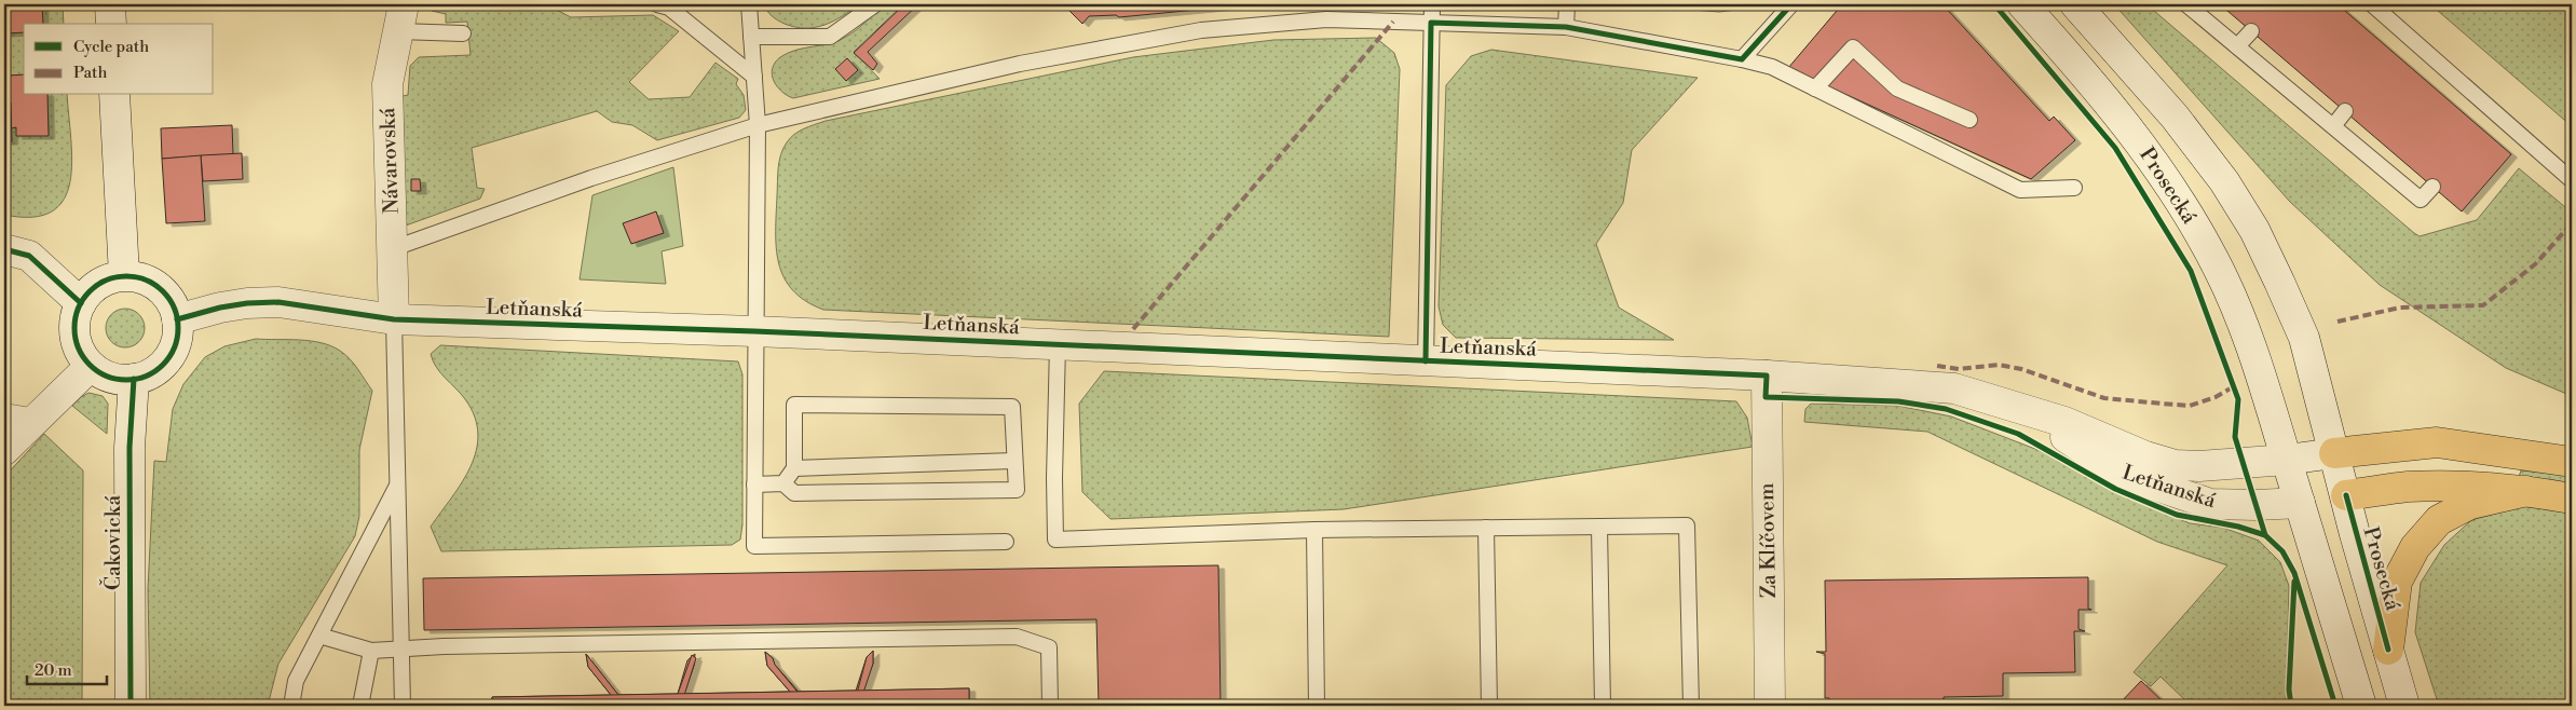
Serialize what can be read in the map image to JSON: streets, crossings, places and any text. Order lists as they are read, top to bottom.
{
  "streets": {
    "street": [
      "Návarovská",
      "Prosecká",
      "Letňanská",
      "Za Klíčovem",
      "Čakovická"
    ]
  },
  "crossings": [
    ["Návarovská", "Letňanská"],
    ["Prosecká", "Letňanská"],
    ["Letňanská", "Za Klíčovem"],
    ["Letňanská", "Čakovická"]
  ],
  "legend": ["Cycle path", "Path"],
  "scale_bar": "20 m"
}
